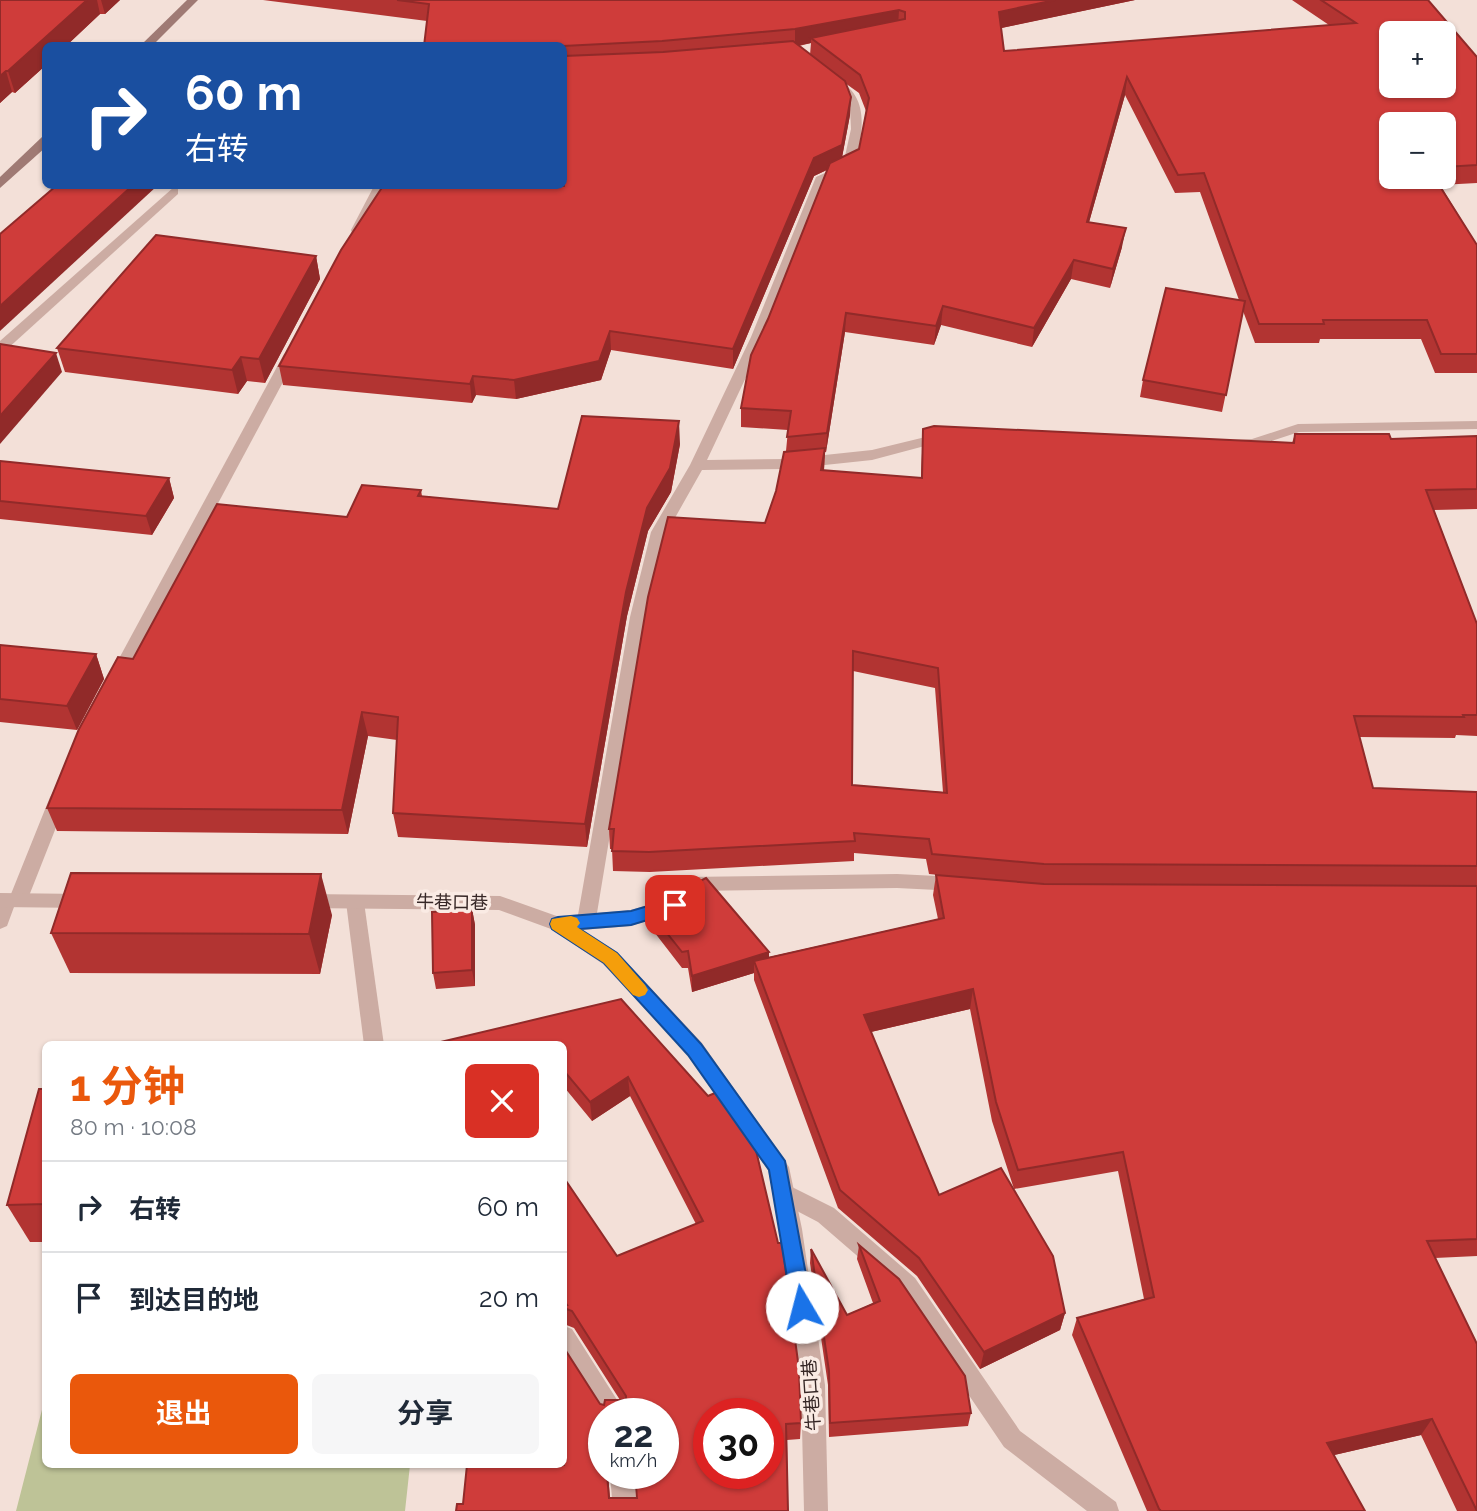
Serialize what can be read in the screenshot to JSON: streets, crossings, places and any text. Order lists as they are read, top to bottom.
{
  "streets": {
    "street": ["牛巷口巷"]
  },
  "page": {
    "map_buttons": ["+", "−"],
    "turn": ["60 m", "右转"],
    "heading": ["1 分钟", "80 m · 10:08"],
    "list": [
      {
        "name": "右转",
        "value": "60 m"
      },
      {
        "name": "到达目的地",
        "value": "20 m"
      }
    ],
    "buttons": ["退出", "分享"],
    "speed": "22 km/h",
    "limit": "30"
  }
}
